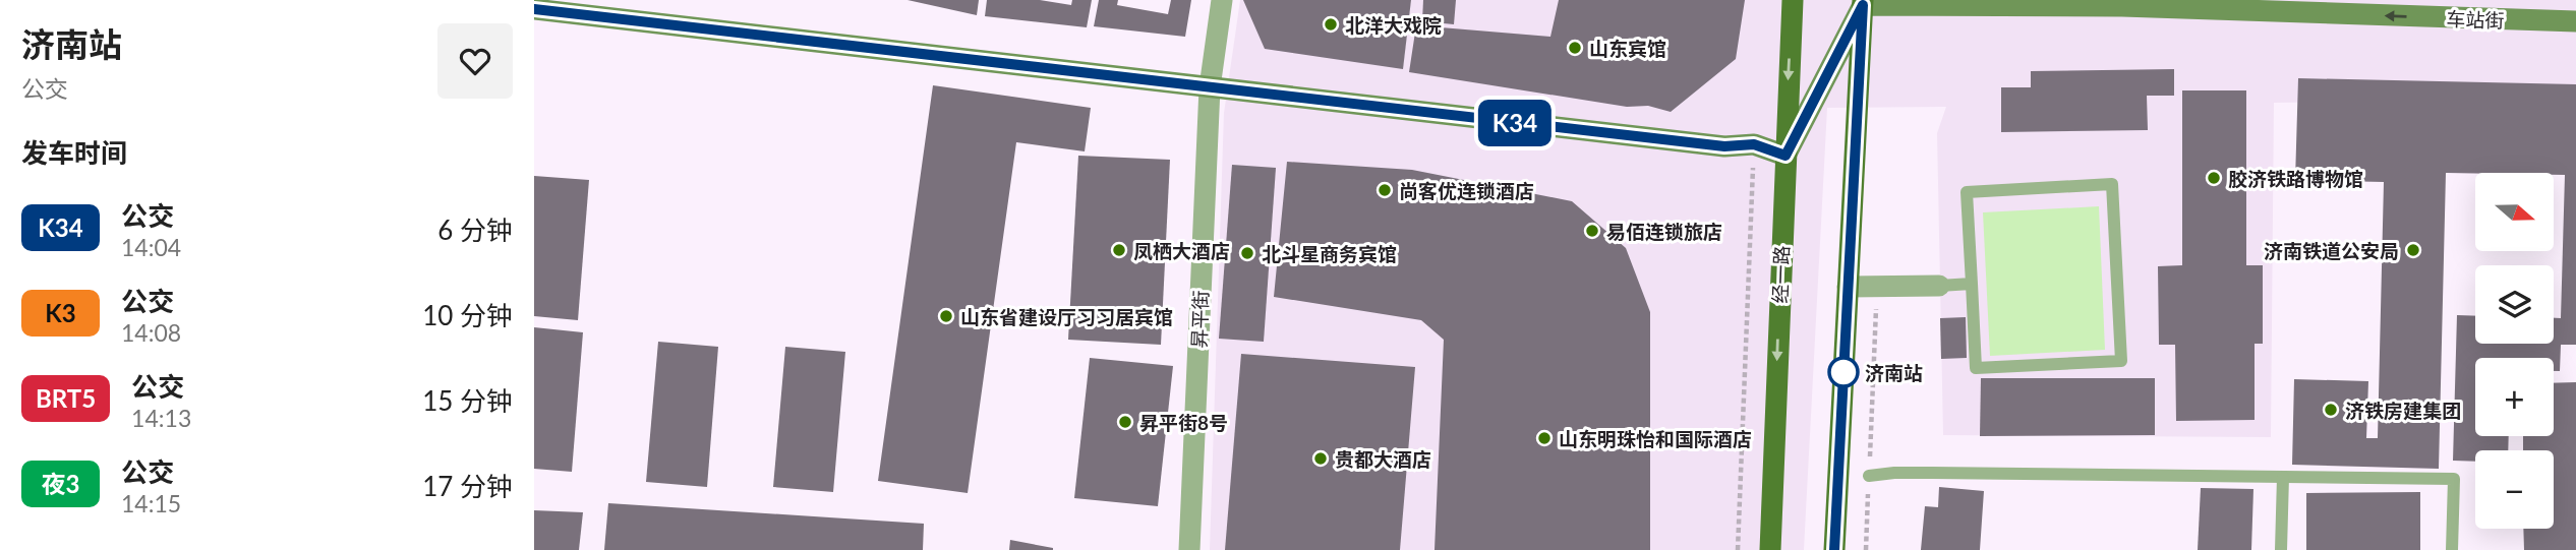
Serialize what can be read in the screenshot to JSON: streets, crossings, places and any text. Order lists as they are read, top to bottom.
{
  "streets": {
    "main road": ["经一路"],
    "street": ["车站街", "昇平街"]
  },
  "one_way": ["车站街"],
  "places": [
    "北洋大戏院",
    "山东宾馆",
    "胶济铁路博物馆",
    "尚客优连锁酒店",
    "易佰连锁旅店",
    "凤栖大酒店",
    "济南铁道公安局",
    "北斗星商务宾馆",
    "山东省建设厅习习居宾馆",
    "济南站",
    "济铁房建集团",
    "昇平街8号",
    "山东明珠怡和国际酒店",
    "贵都大酒店"
  ],
  "lines": ["bus line K34"],
  "north": "right",
  "page": {
    "heading": [
      ["济南站", "公交"],
      "发车时间"
    ],
    "on_map": "K34",
    "map_buttons": ["+", "−"],
    "list": [
      {
        "mark": "K34",
        "name": "公交",
        "note": "14:04",
        "value": "6 分钟"
      },
      {
        "mark": "K3",
        "name": "公交",
        "note": "14:08",
        "value": "10 分钟"
      },
      {
        "mark": "BRT5",
        "name": "公交",
        "note": "14:13",
        "value": "15 分钟"
      },
      {
        "mark": "夜3",
        "name": "公交",
        "note": "14:15",
        "value": "17 分钟"
      }
    ]
  }
}
